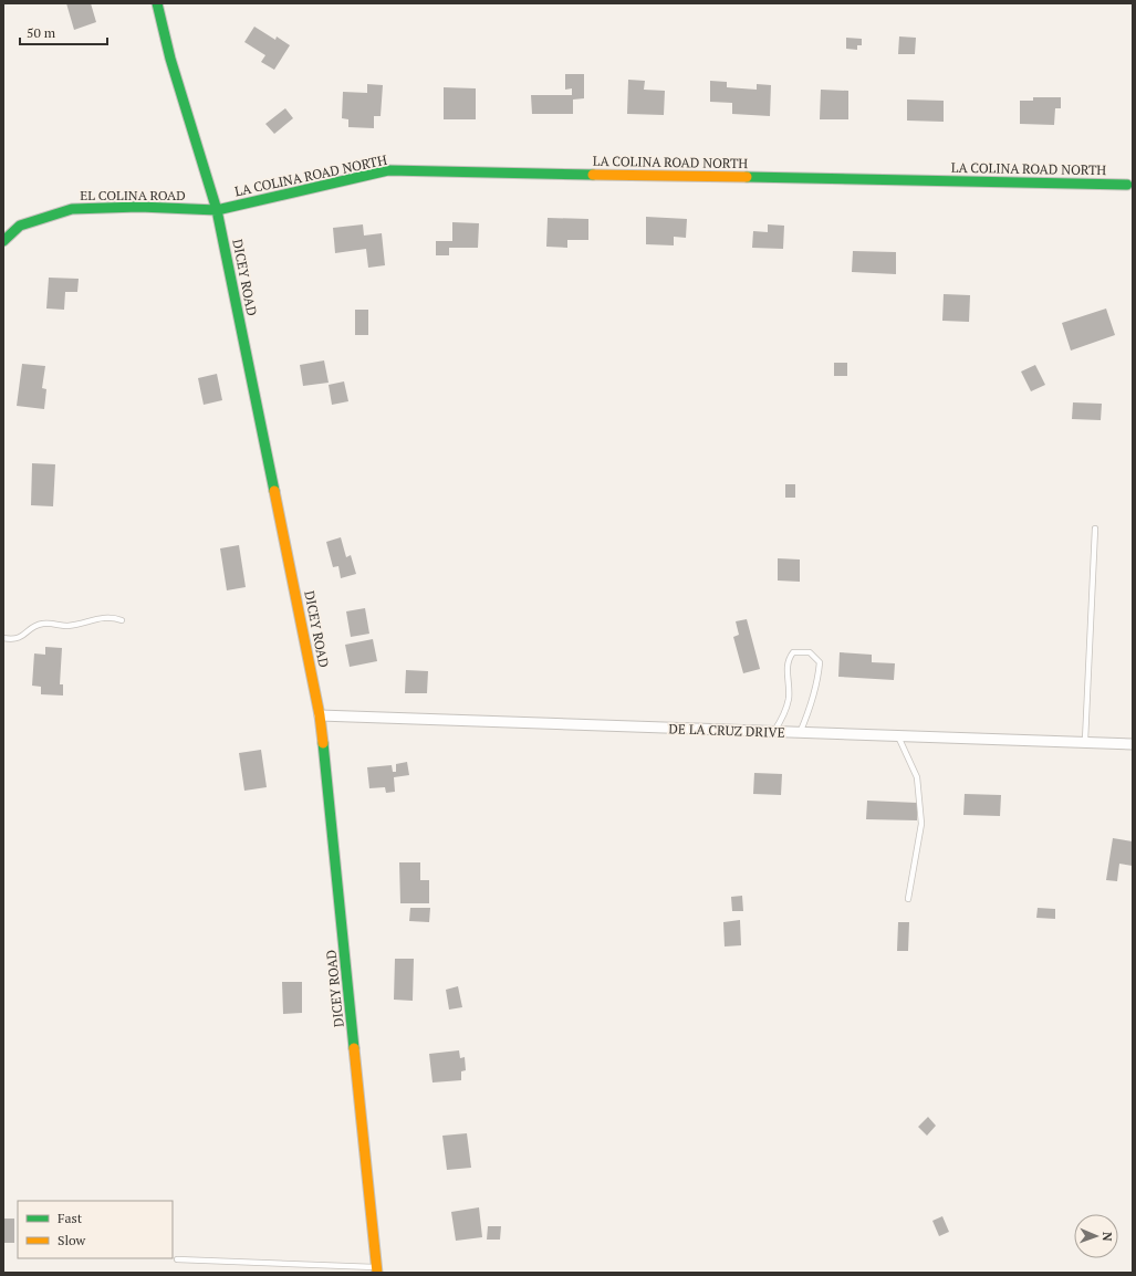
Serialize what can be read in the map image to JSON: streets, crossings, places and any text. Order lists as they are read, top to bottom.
{
  "streets": {
    "street": [
      "LA COLINA ROAD NORTH",
      "EL COLINA ROAD",
      "DICEY ROAD",
      "DE LA CRUZ DRIVE"
    ]
  },
  "crossings": [
    ["LA COLINA ROAD NORTH", "EL COLINA ROAD"],
    ["LA COLINA ROAD NORTH", "DICEY ROAD"],
    ["EL COLINA ROAD", "DICEY ROAD"],
    ["DICEY ROAD", "DE LA CRUZ DRIVE"]
  ],
  "legend": ["Fast", "Slow"],
  "scale_bar": "50 m",
  "north": "right"
}
